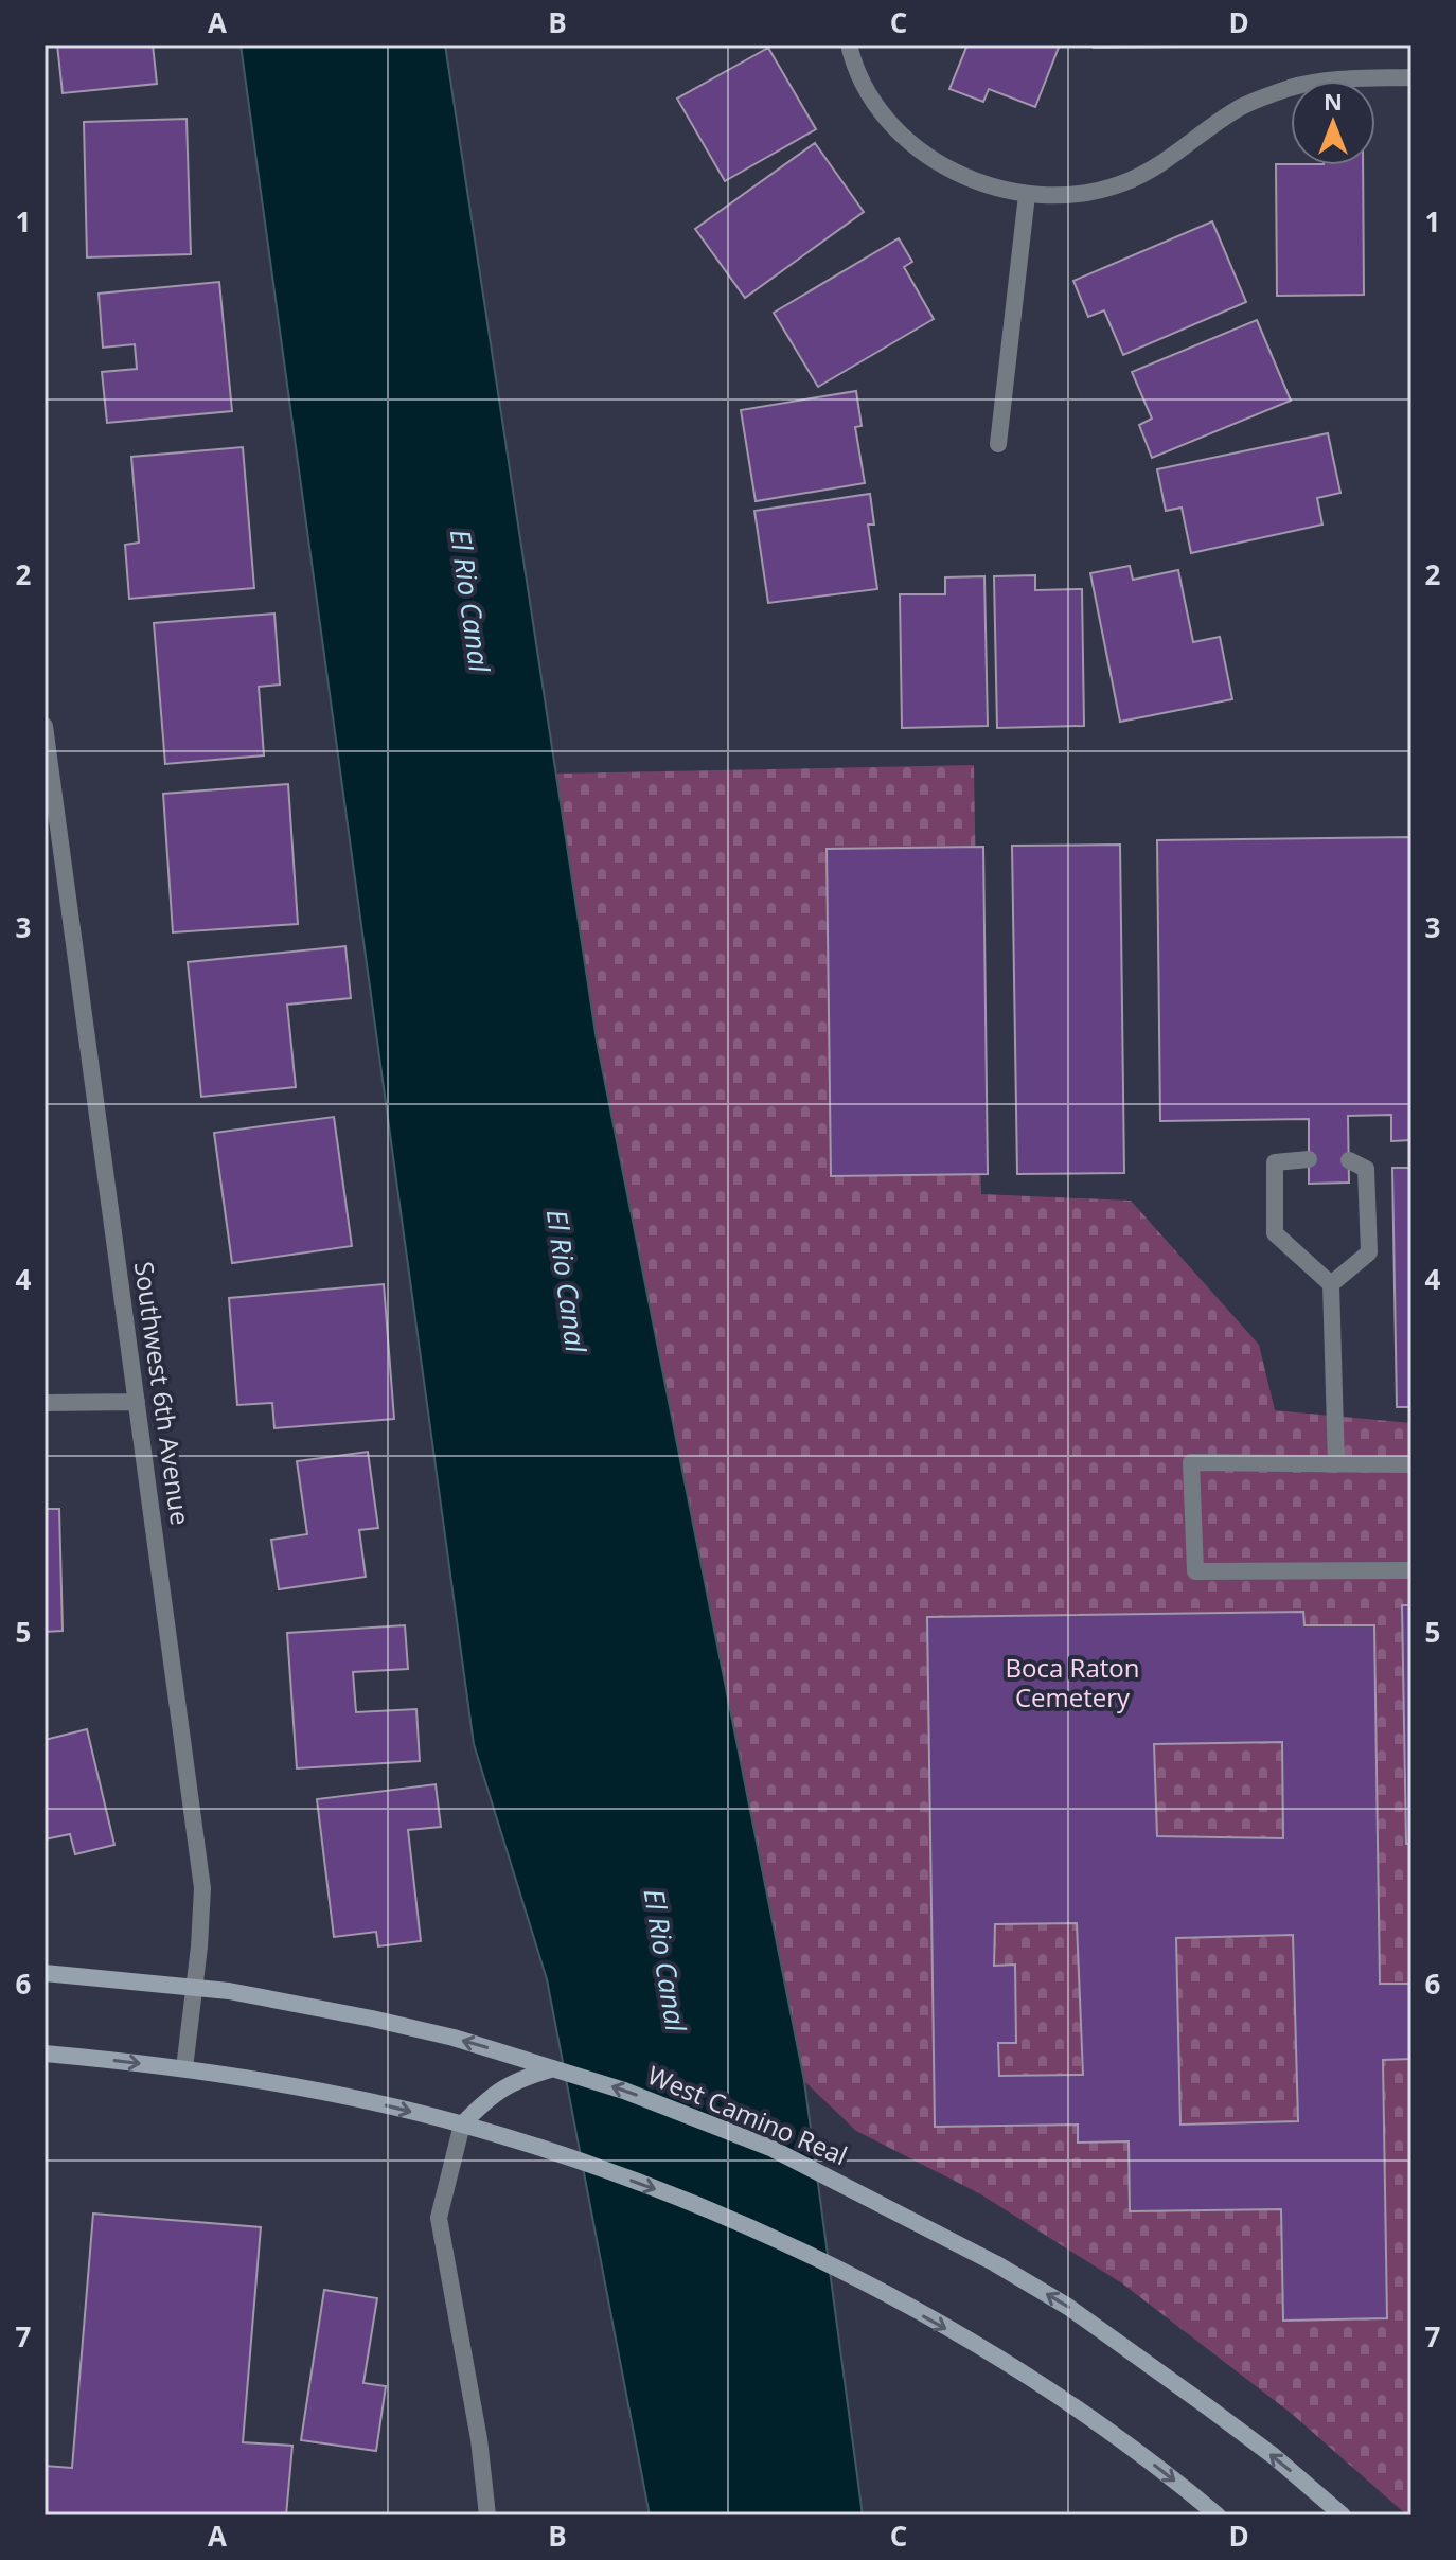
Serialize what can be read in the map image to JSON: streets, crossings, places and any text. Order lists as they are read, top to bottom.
{
  "streets": {
    "street": ["Southwest 6th Avenue", "West Camino Real"]
  },
  "crossings": [
    ["Southwest 6th Avenue", "West Camino Real"]
  ],
  "water": ["El Rio Canal"],
  "parks": ["Boca Raton Cemetery"],
  "north": "top",
  "grid": {
    "columns": [
      "A",
      "B",
      "C",
      "D"
    ],
    "rows": [
      "1",
      "2",
      "3",
      "4",
      "5",
      "6",
      "7"
    ]
  }
}
